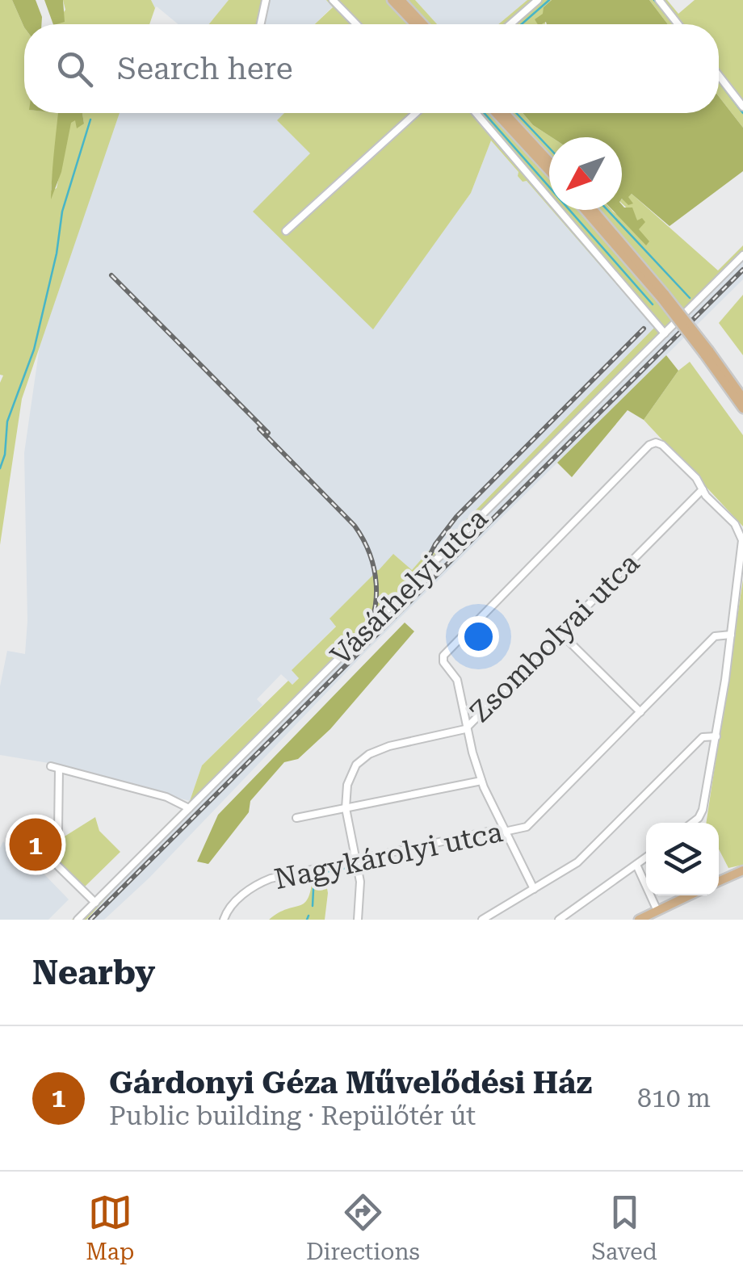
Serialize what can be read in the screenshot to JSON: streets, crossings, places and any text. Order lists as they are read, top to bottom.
{
  "streets": {
    "street": ["Vásárhelyi utca", "Zsombolyai utca", "Nagykárolyi utca"]
  },
  "crossings": [
    ["Zsombolyai utca", "Nagykárolyi utca"]
  ],
  "north": "bottom left",
  "page": {
    "search": "Search here",
    "pins": "1",
    "heading": "Nearby",
    "list": [
      {
        "mark": "1",
        "name": "Gárdonyi Géza Művelődési Ház",
        "note": "Public building · Repülőtér út",
        "value": "810 m"
      }
    ],
    "nav": ["Map", "Directions", "Saved"]
  }
}
